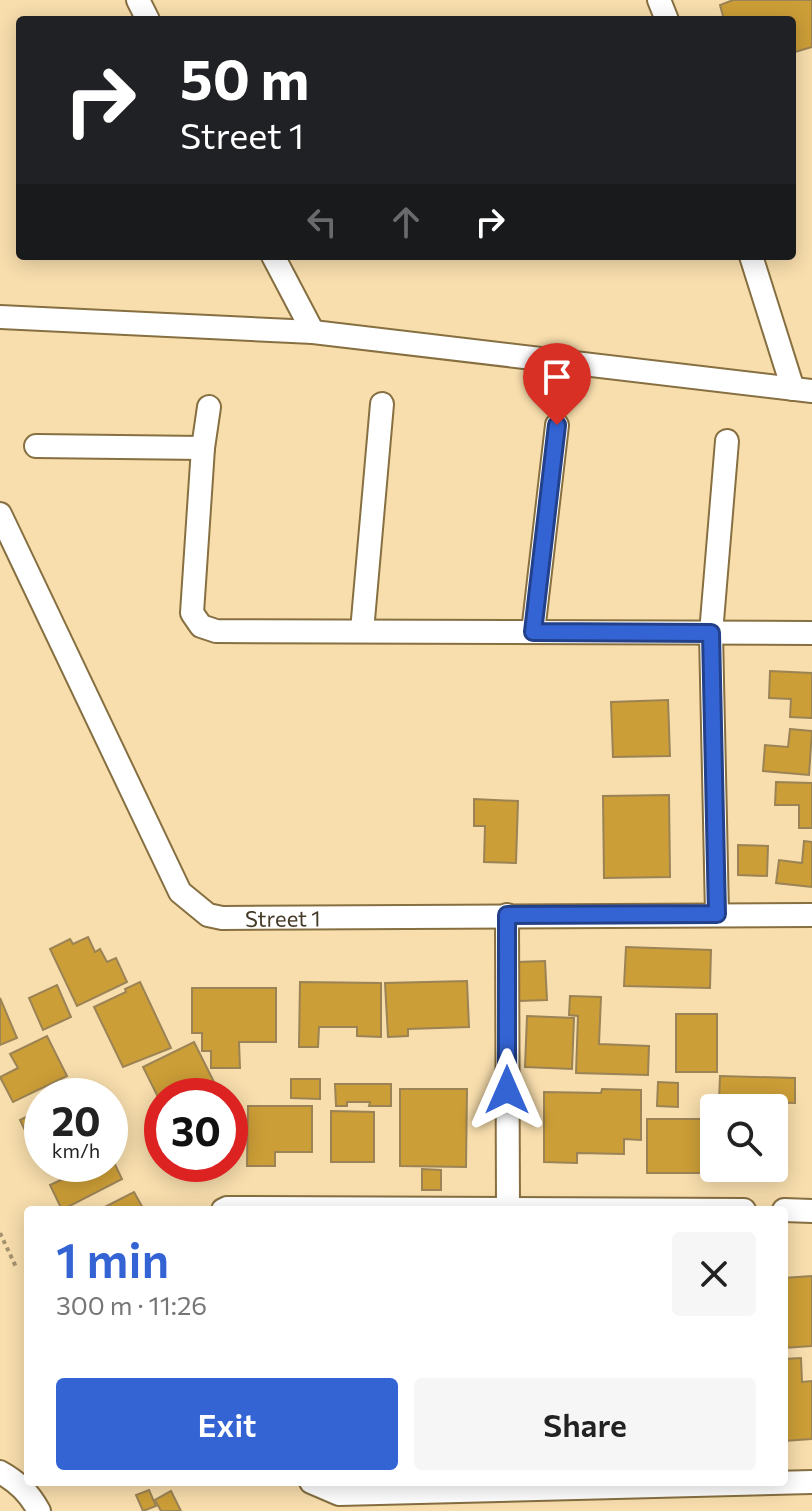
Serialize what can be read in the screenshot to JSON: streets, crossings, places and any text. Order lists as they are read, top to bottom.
{
  "streets": {
    "street": ["Street 1"]
  },
  "page": {
    "turn": ["50 m", "Street 1"],
    "speed": "20 km/h",
    "limit": "30",
    "heading": ["1 min", "300 m · 11:26"],
    "buttons": ["Exit", "Share"]
  }
}
